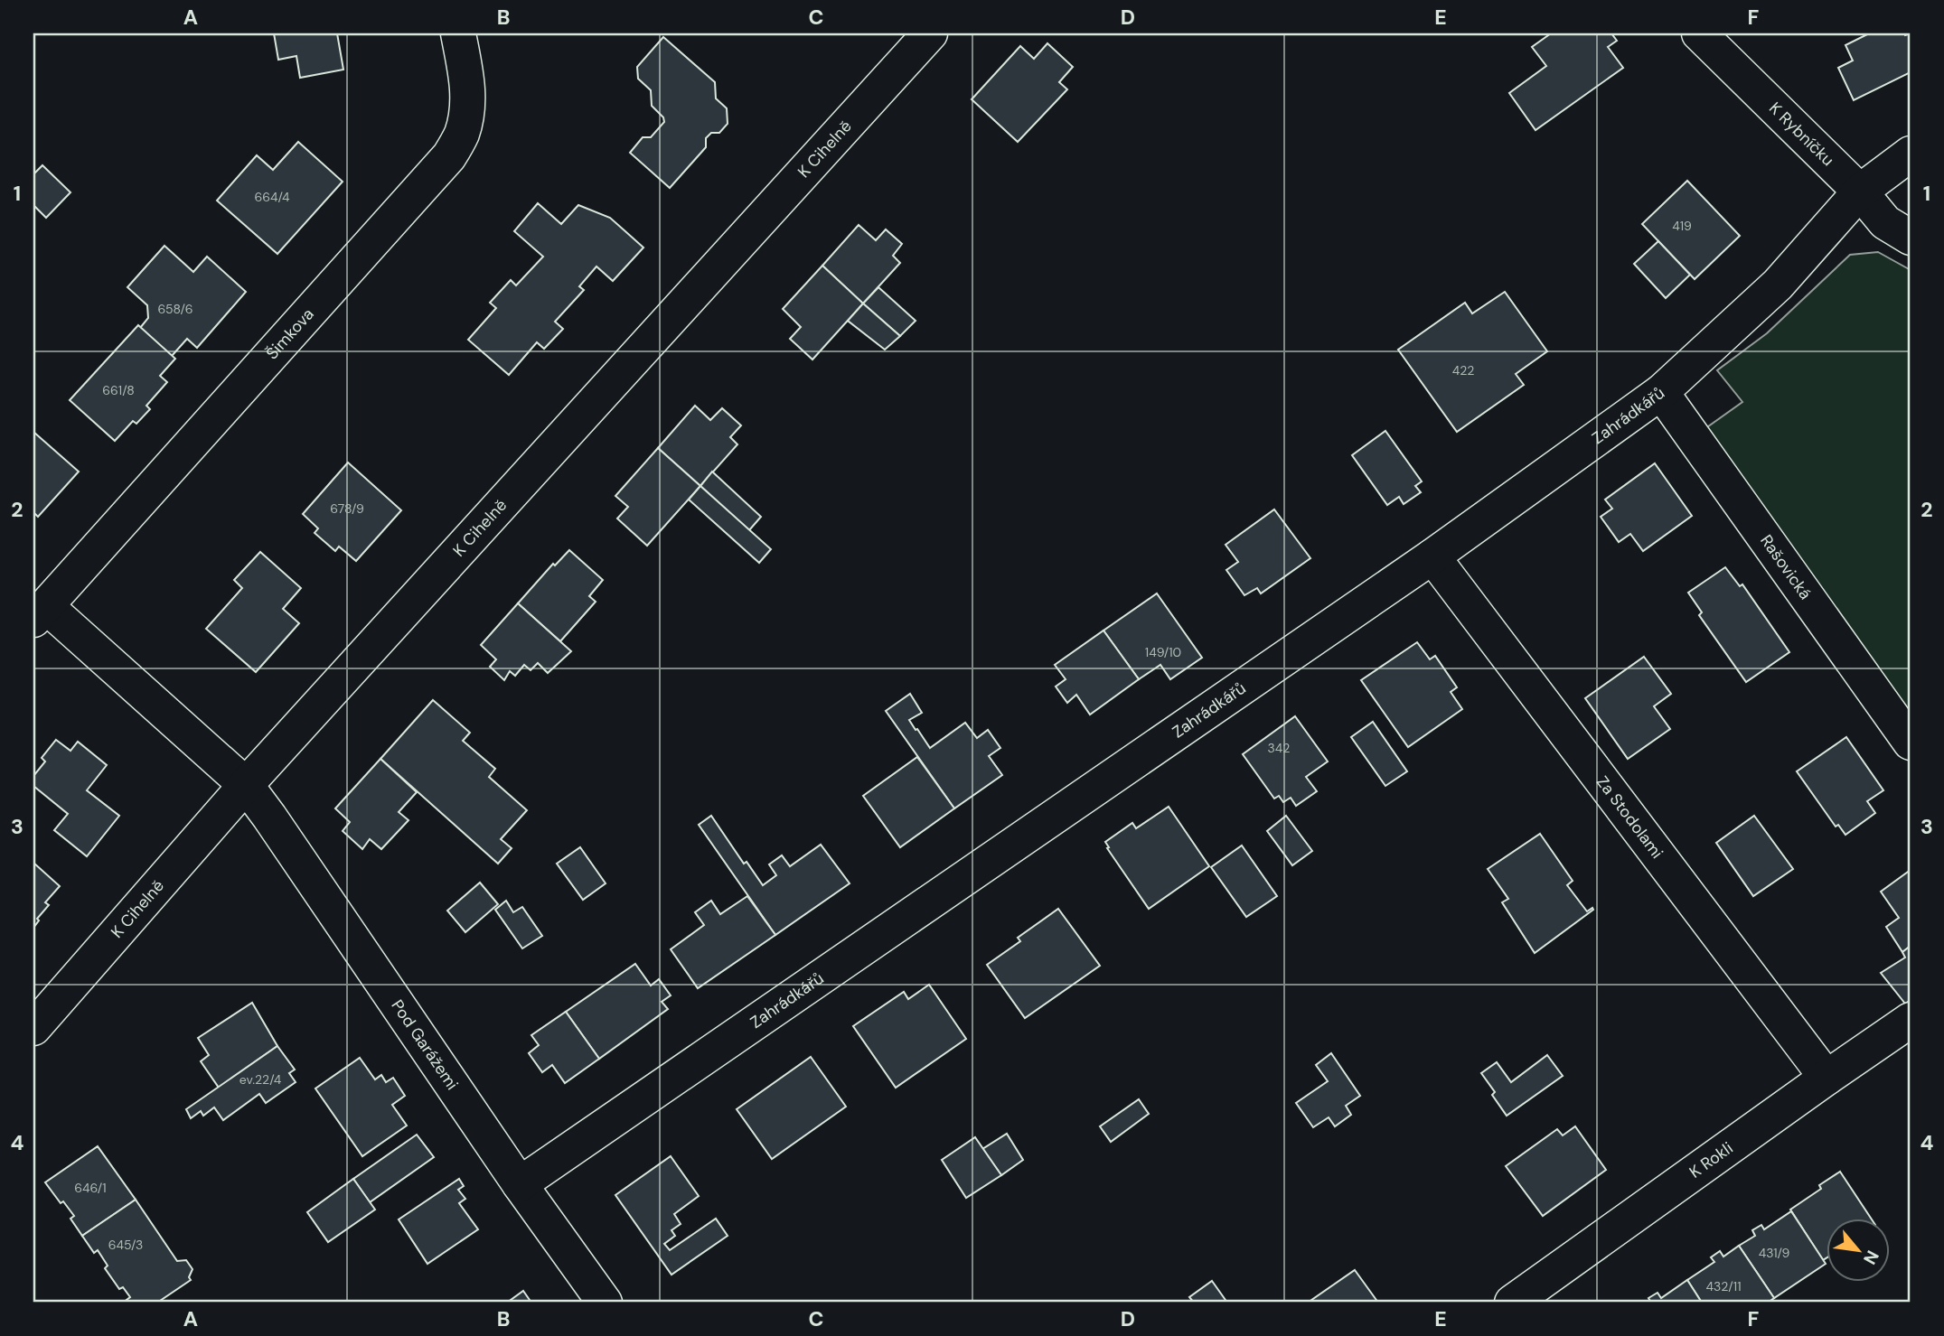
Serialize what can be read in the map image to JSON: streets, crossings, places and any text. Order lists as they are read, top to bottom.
{
  "streets": {
    "street": [
      "K Rybníčku",
      "K Cihelně",
      "Šimkova",
      "Zahrádkářů",
      "Rašovická",
      "Za Stodolami",
      "Pod Garážemi",
      "K Rokli"
    ]
  },
  "crossings": [
    ["K Rybníčku", "Zahrádkářů"],
    ["K Cihelně", "Šimkova"],
    ["K Cihelně", "Pod Garážemi"],
    ["Šimkova", "Pod Garážemi"],
    ["Zahrádkářů", "Rašovická"],
    ["Zahrádkářů", "Za Stodolami"],
    ["Zahrádkářů", "Pod Garážemi"],
    ["Za Stodolami", "K Rokli"]
  ],
  "house_numbers": [
    "664/4",
    "419",
    "658/6",
    "422",
    "661/8",
    "678/9",
    "149/10",
    "342",
    "ev.22/4",
    "646/1",
    "645/3",
    "431/9",
    "432/11"
  ],
  "north": "bottom right",
  "grid": {
    "columns": [
      "A",
      "B",
      "C",
      "D",
      "E",
      "F"
    ],
    "rows": [
      "1",
      "2",
      "3",
      "4"
    ]
  }
}
